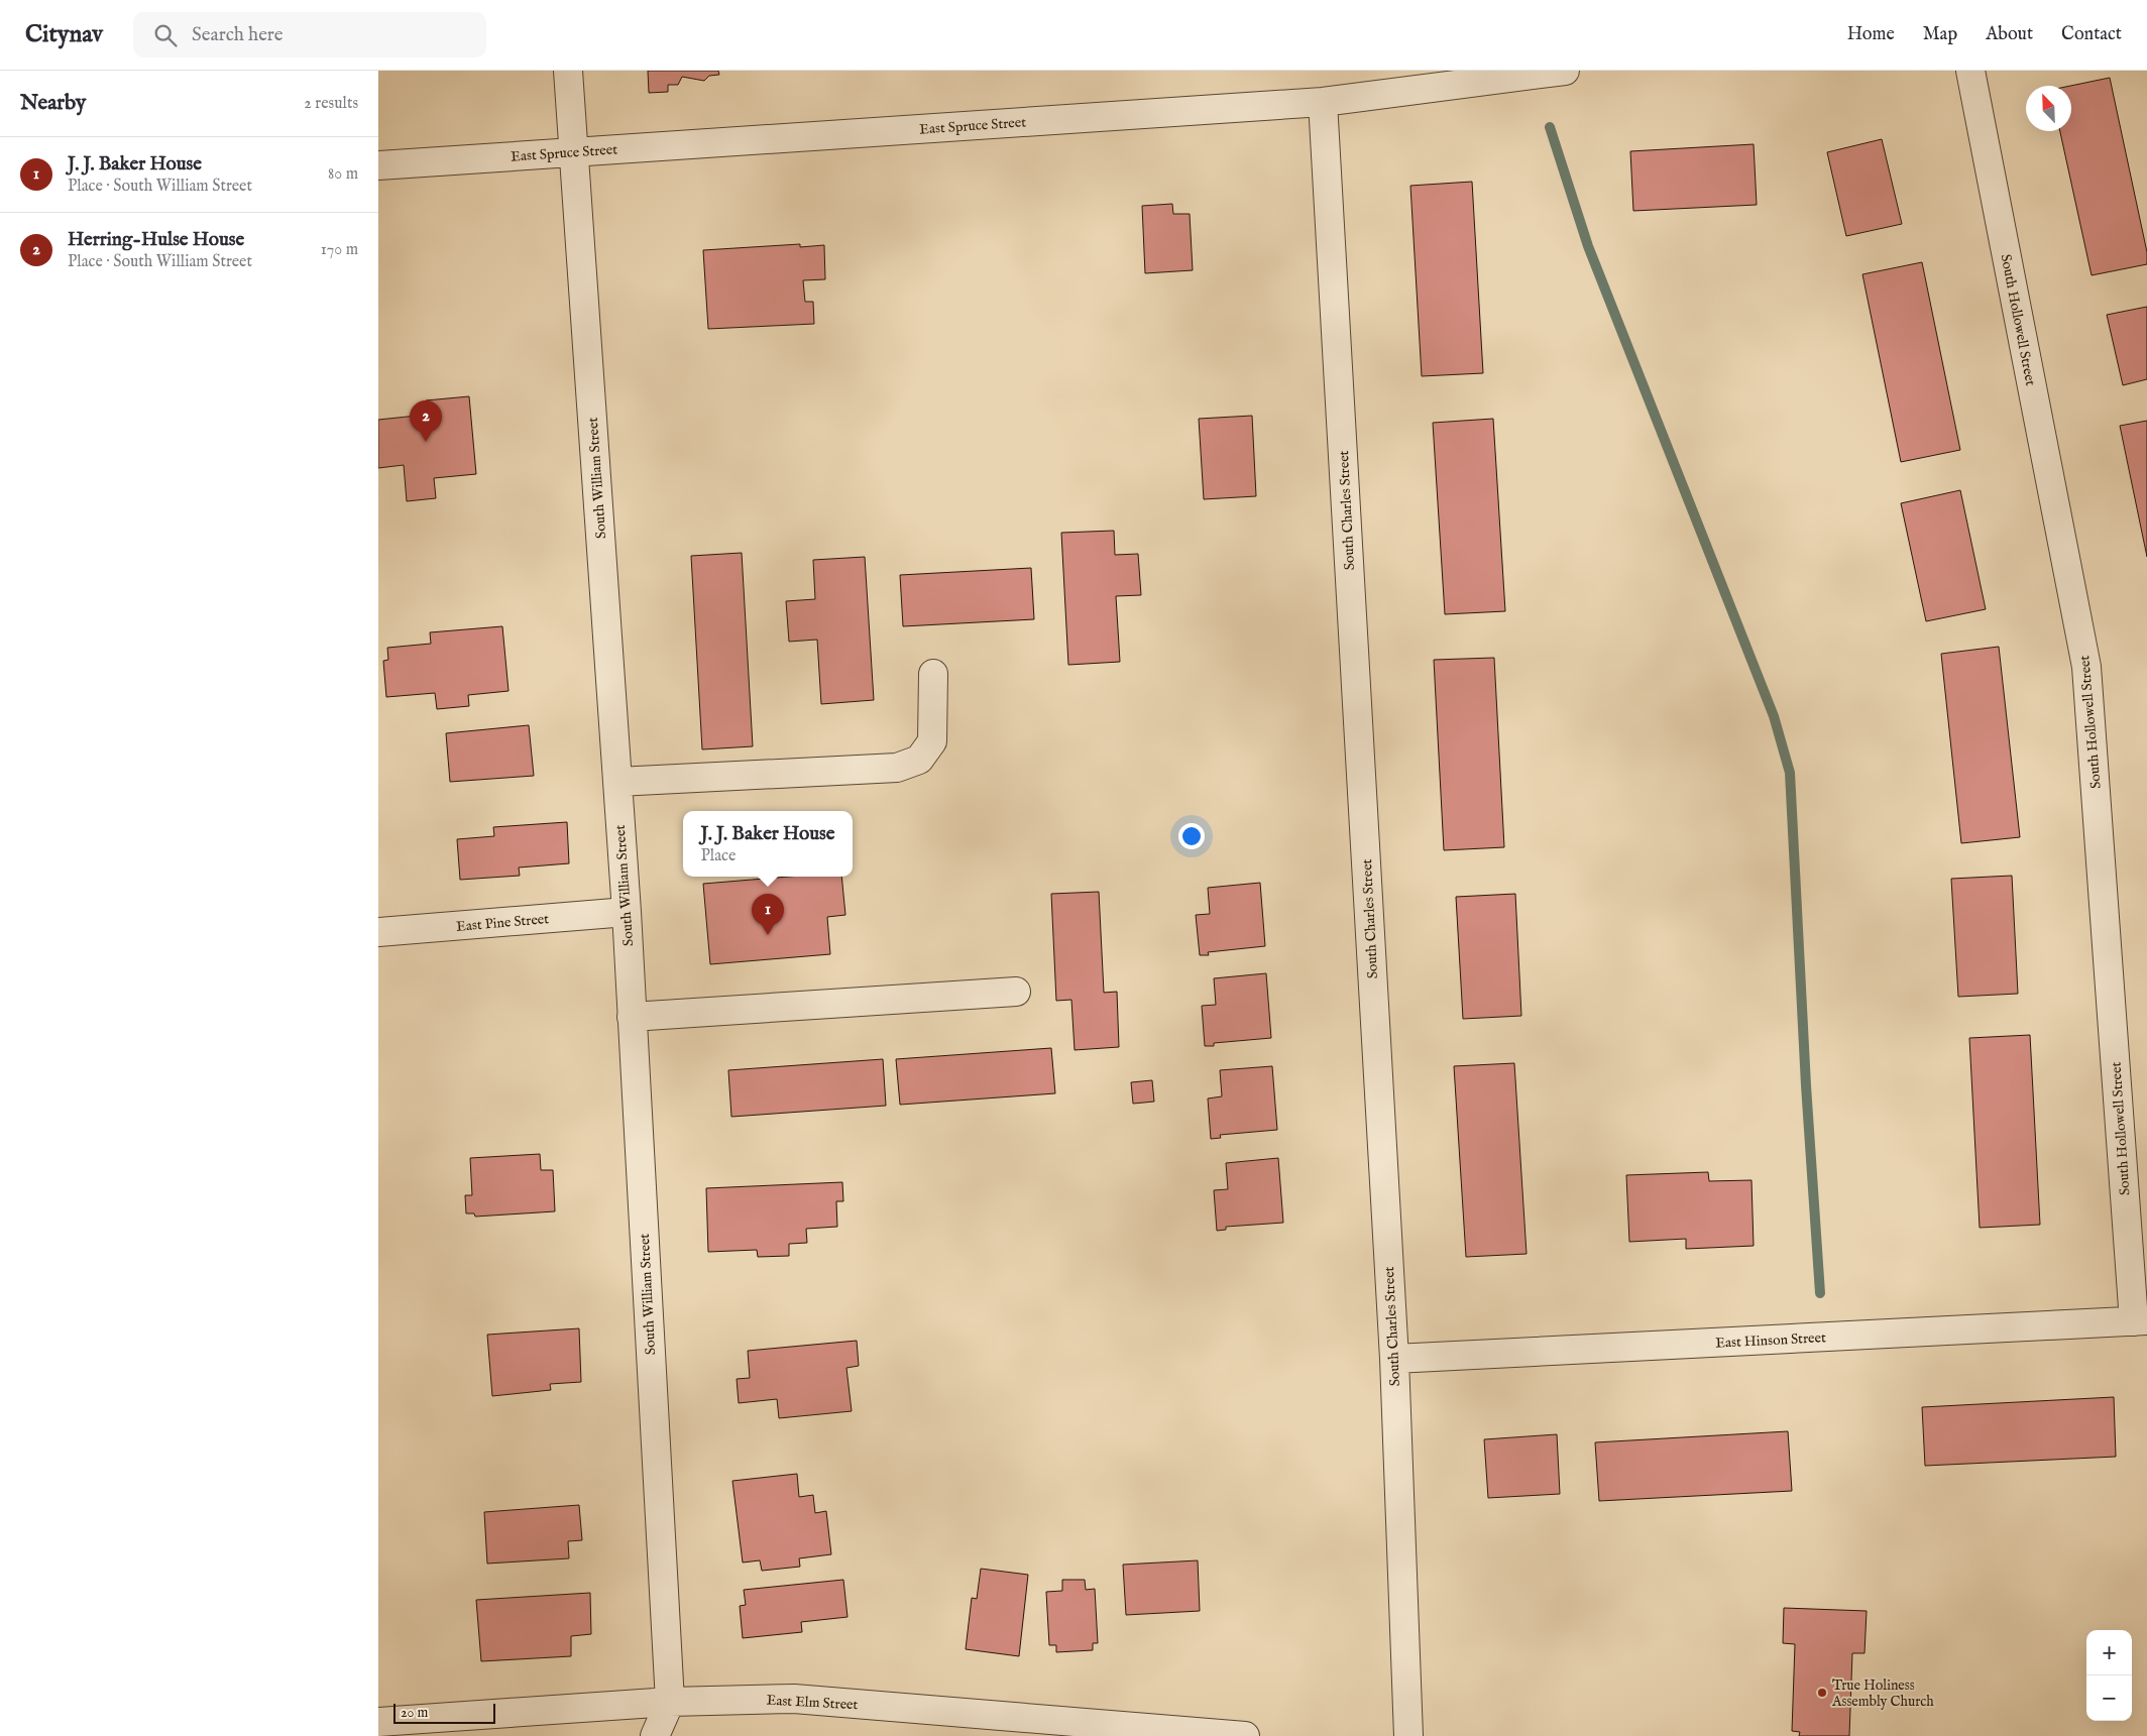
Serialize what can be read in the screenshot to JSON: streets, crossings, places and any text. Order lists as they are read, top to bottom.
{
  "streets": {
    "street": [
      "East Spruce Street",
      "South Hollowell Street",
      "South William Street",
      "South Charles Street",
      "East Pine Street",
      "East Hinson Street",
      "East Elm Street"
    ]
  },
  "crossings": [
    ["East Spruce Street", "South William Street"],
    ["East Spruce Street", "South Charles Street"],
    ["South Hollowell Street", "East Hinson Street"],
    ["South William Street", "East Pine Street"],
    ["South William Street", "East Elm Street"],
    ["South Charles Street", "East Hinson Street"]
  ],
  "places": ["True Holiness Assembly Church"],
  "scale_bar": "20 m",
  "north": "top left",
  "page": {
    "header": "Citynav",
    "search": "Search here",
    "nav": [
      "Home",
      "Map",
      "About",
      "Contact"
    ],
    "heading": ["Nearby", "2 results"],
    "list": [
      {
        "mark": "1",
        "name": "J. J. Baker House",
        "note": "Place · South William Street",
        "value": "80 m"
      },
      {
        "mark": "2",
        "name": "Herring-Hulse House",
        "note": "Place · South William Street",
        "value": "170 m"
      }
    ],
    "pins": ["2", "1"],
    "popup": ["J. J. Baker House", "Place"],
    "map_buttons": ["+", "−"],
    "scale": "20 m"
  }
}
